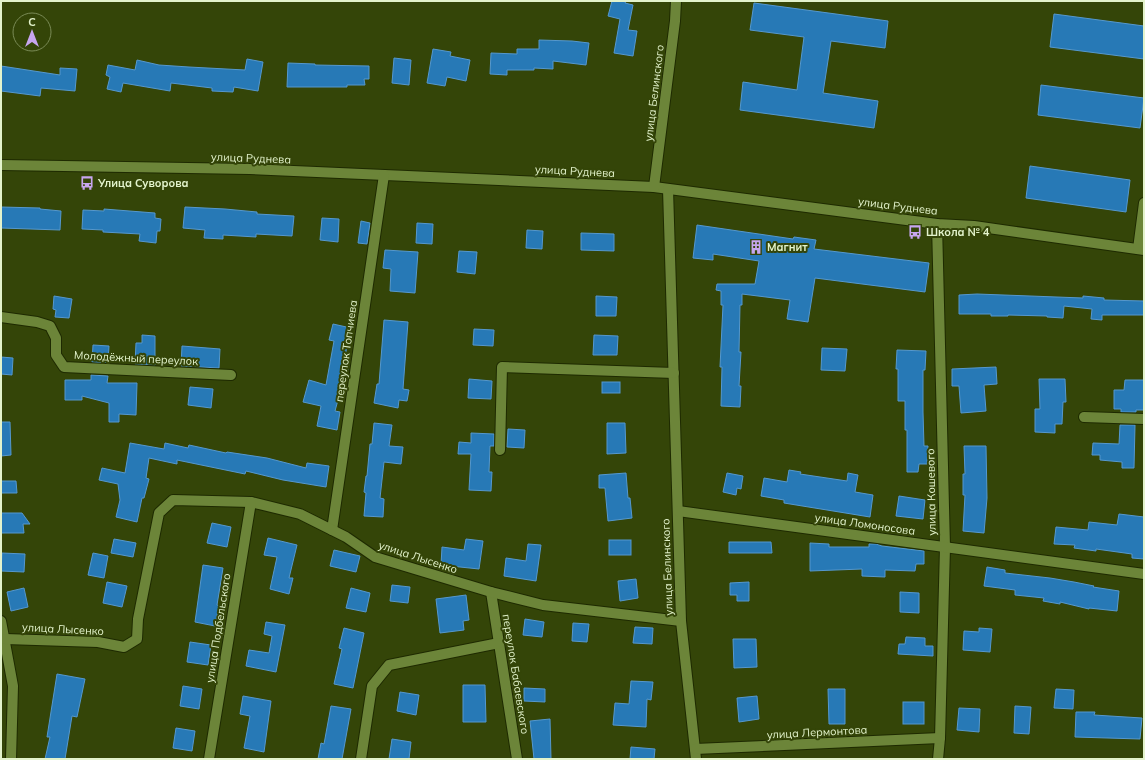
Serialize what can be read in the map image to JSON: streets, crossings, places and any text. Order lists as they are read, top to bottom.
{
  "streets": {
    "street": [
      "улица Белинского",
      "улица Руднева",
      "переулок Топчиева",
      "Молодёжный переулок",
      "улица Кошевого",
      "улица Ломоносова",
      "улица Лысенко",
      "улица Подбельского",
      "переулок Бабаевского",
      "улица Лермонтова"
    ]
  },
  "crossings": [
    ["улица Белинского", "улица Руднева"],
    ["улица Белинского", "улица Ломоносова"],
    ["улица Белинского", "улица Лысенко"],
    ["улица Белинского", "улица Лермонтова"],
    ["улица Руднева", "переулок Топчиева"],
    ["улица Руднева", "улица Кошевого"],
    ["переулок Топчиева", "улица Лысенко"],
    ["улица Кошевого", "улица Ломоносова"],
    ["улица Кошевого", "улица Лермонтова"],
    ["улица Лысенко", "улица Подбельского"],
    ["улица Лысенко", "переулок Бабаевского"]
  ],
  "places": {
    "bus stop": ["Улица Суворова", "Школа № 4"],
    "building": ["Магнит"]
  },
  "north": "top"
}
